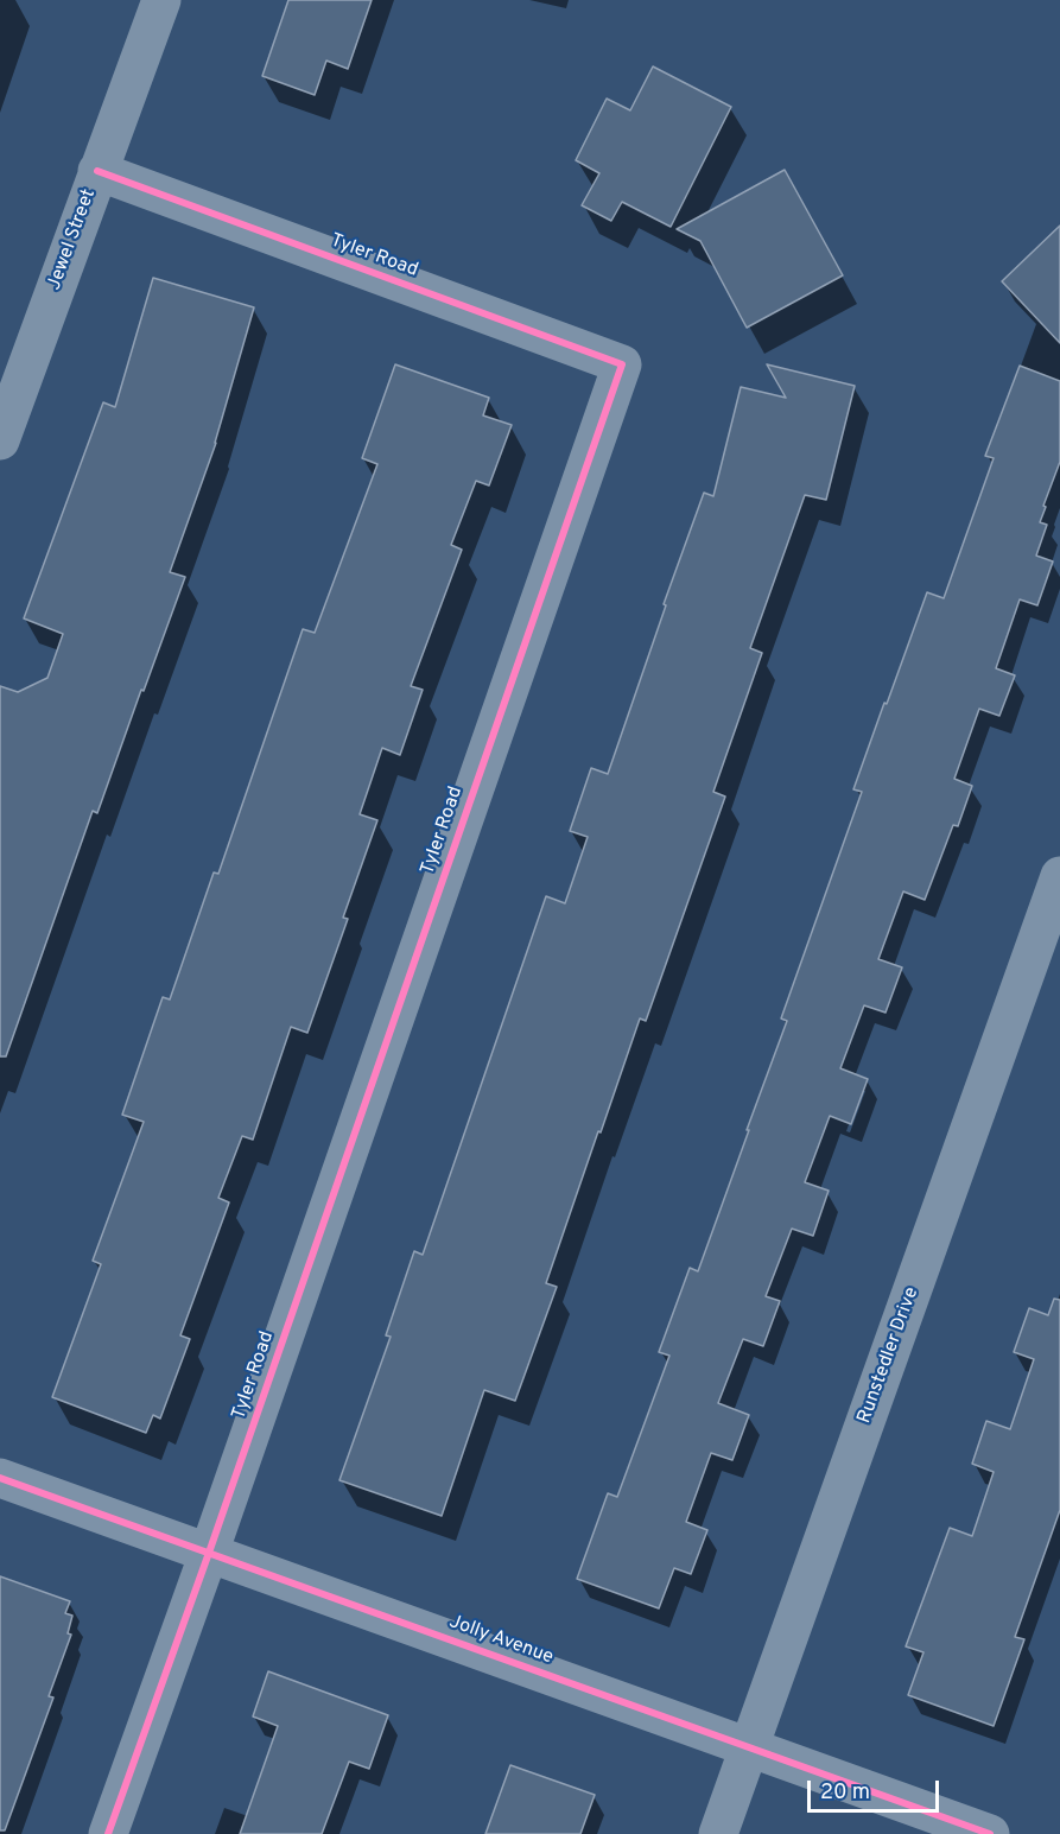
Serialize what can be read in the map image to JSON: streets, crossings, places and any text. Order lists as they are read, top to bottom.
{
  "streets": {
    "street": [
      "Jewel Street",
      "Tyler Road",
      "Runstedler Drive",
      "Jolly Avenue"
    ]
  },
  "crossings": [
    ["Jewel Street", "Tyler Road"],
    ["Tyler Road", "Jolly Avenue"],
    ["Runstedler Drive", "Jolly Avenue"]
  ],
  "scale_bar": "20 m"
}
